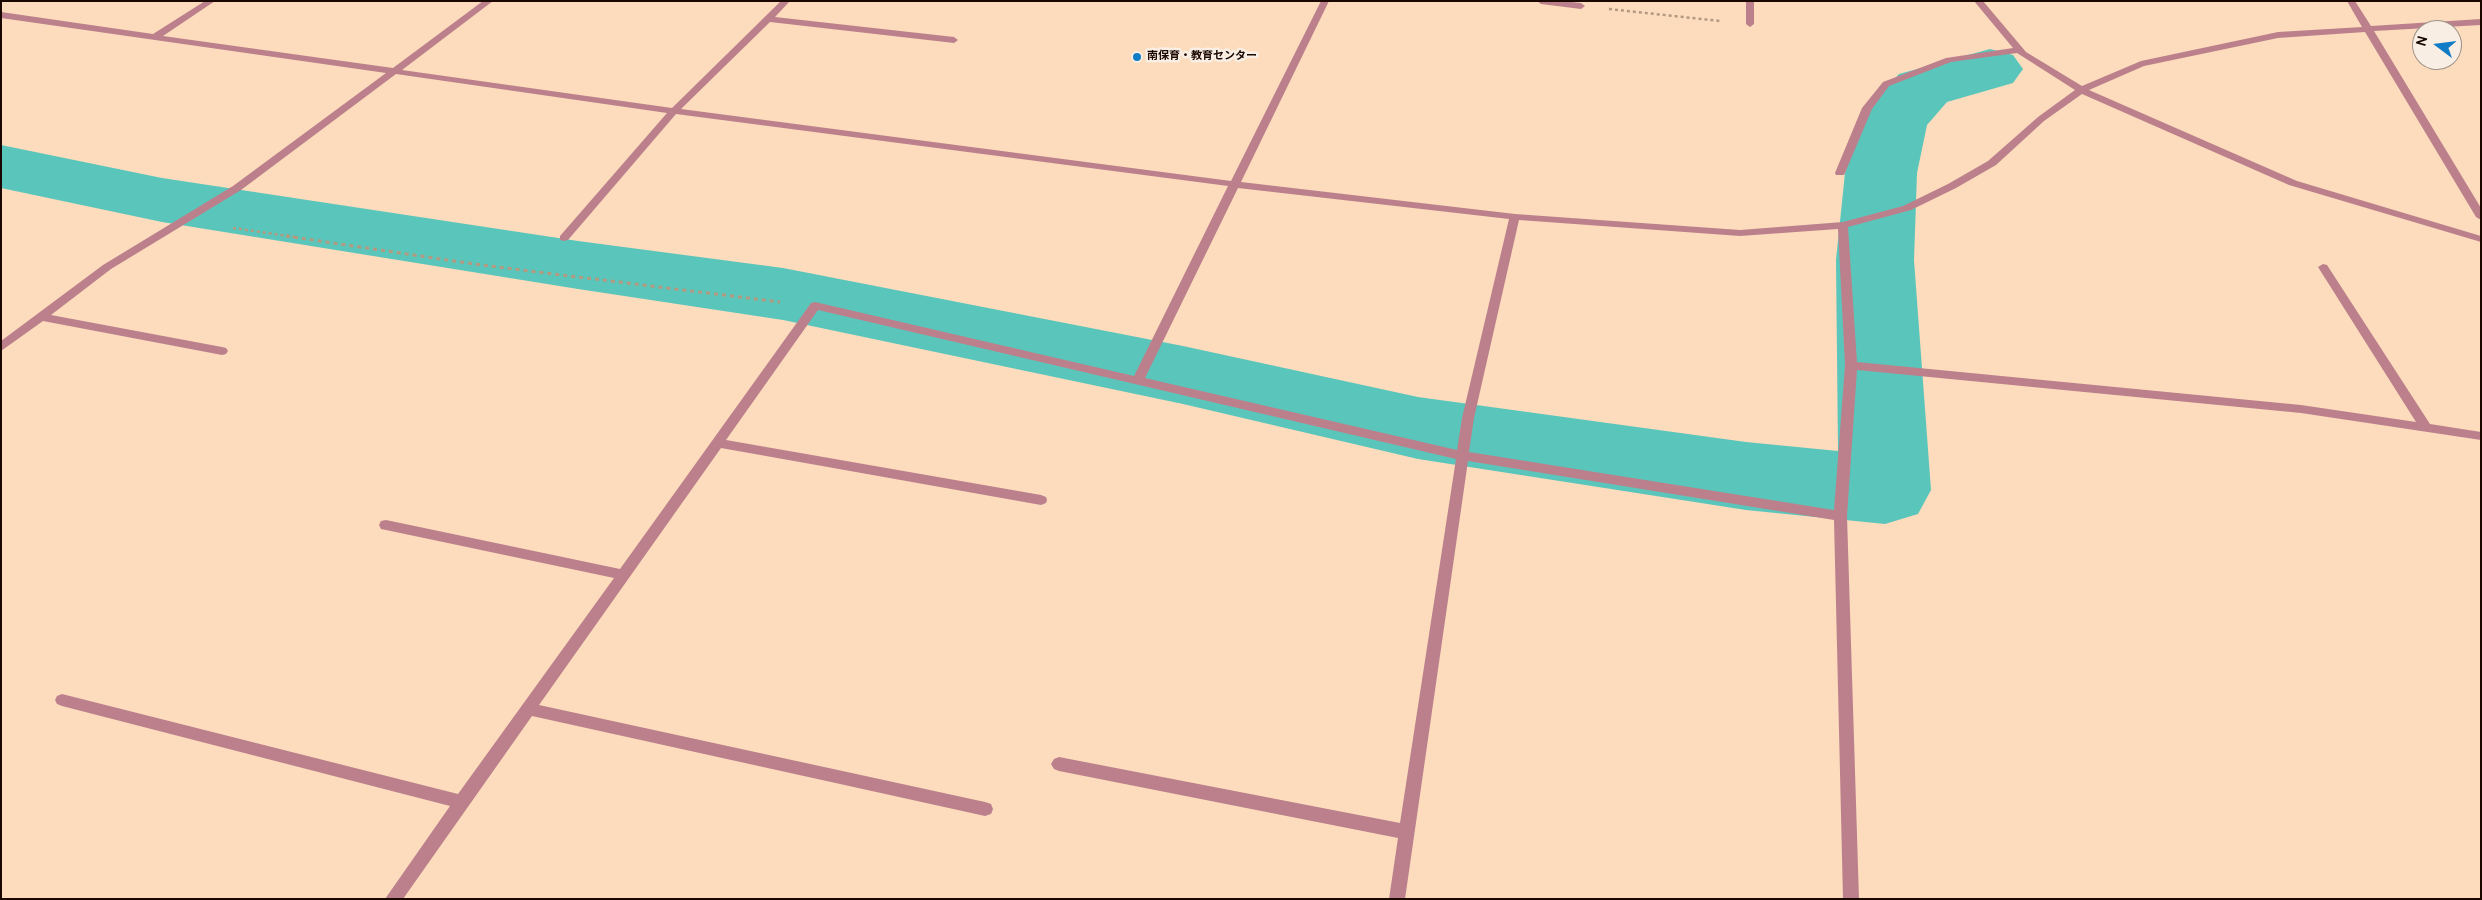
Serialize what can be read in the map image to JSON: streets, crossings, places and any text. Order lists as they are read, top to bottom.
{
  "places": ["南保育・教育センター"],
  "north": "left"
}
